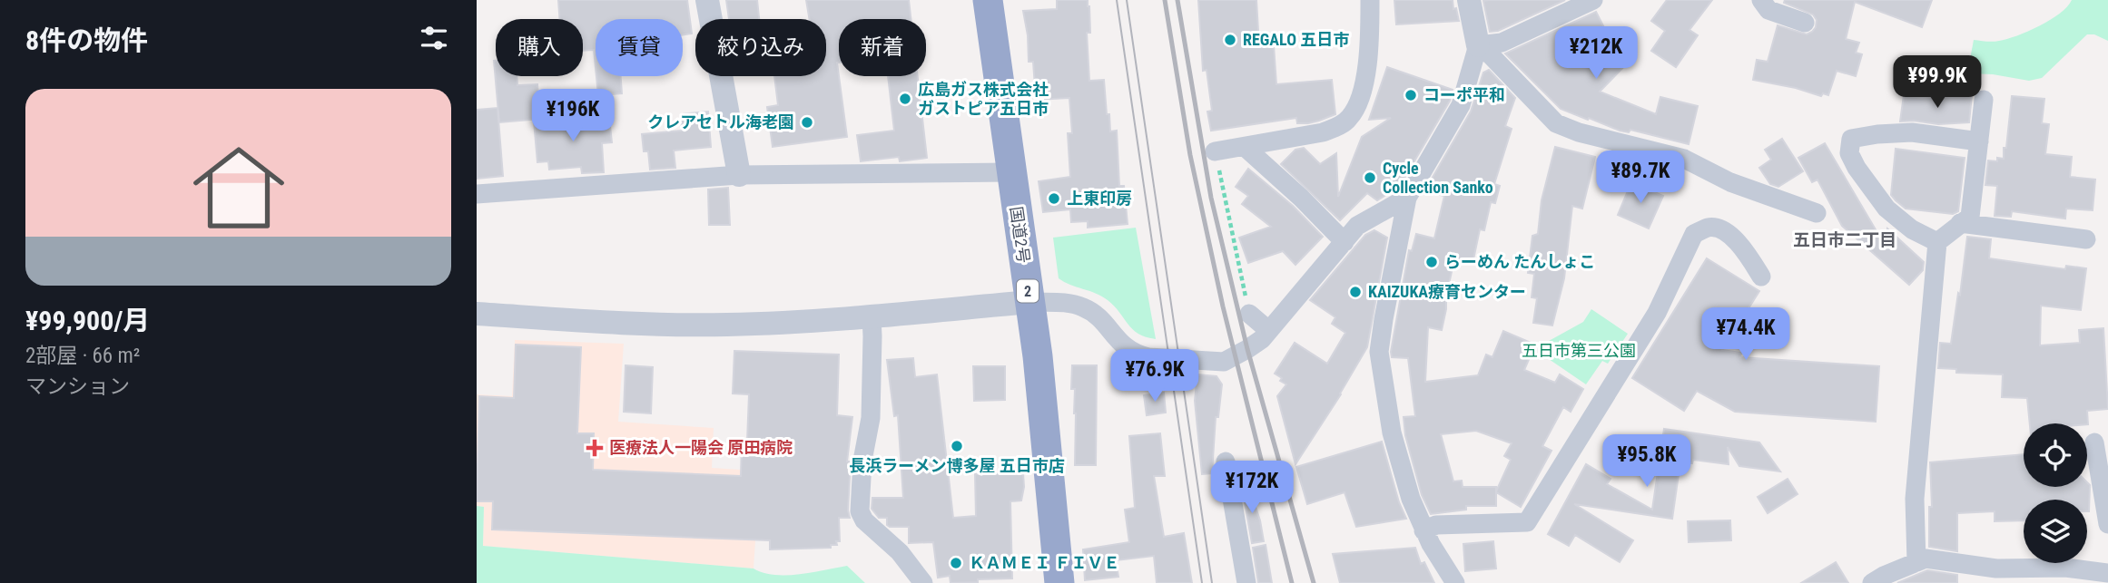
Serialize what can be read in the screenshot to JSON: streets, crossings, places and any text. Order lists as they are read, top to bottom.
{
  "streets": {
    "highway": ["国道2号", "2"]
  },
  "districts": ["五日市二丁目"],
  "parks": ["五日市第三公園"],
  "places": {
    "other": [
      "REGALO 五日市",
      "コーポ平和",
      "広島ガス株式会社 ガストピア五日市",
      "クレアセトル海老園",
      "Cycle Collection Sanko",
      "上東印房",
      "らーめん たんしょこ",
      "KAIZUKA療育センター",
      "長浜ラーメン博多屋 五日市店",
      "ＫＡＭＥＩ ＦＩＶＥ"
    ],
    "health": ["医療法人一陽会 原田病院"]
  },
  "page": {
    "heading": "8件の物件",
    "chip": [
      "購入",
      "賃貸",
      "絞り込み",
      "新着"
    ],
    "price": [
      "¥212K",
      "¥99.9K",
      "¥196K",
      "¥89.7K",
      "¥74.4K",
      "¥76.9K",
      "¥95.8K",
      "¥172K"
    ],
    "list": [
      {
        "name": "¥99,900/月",
        "note": "2部屋 · 66 m² · マンション"
      }
    ]
  }
}
